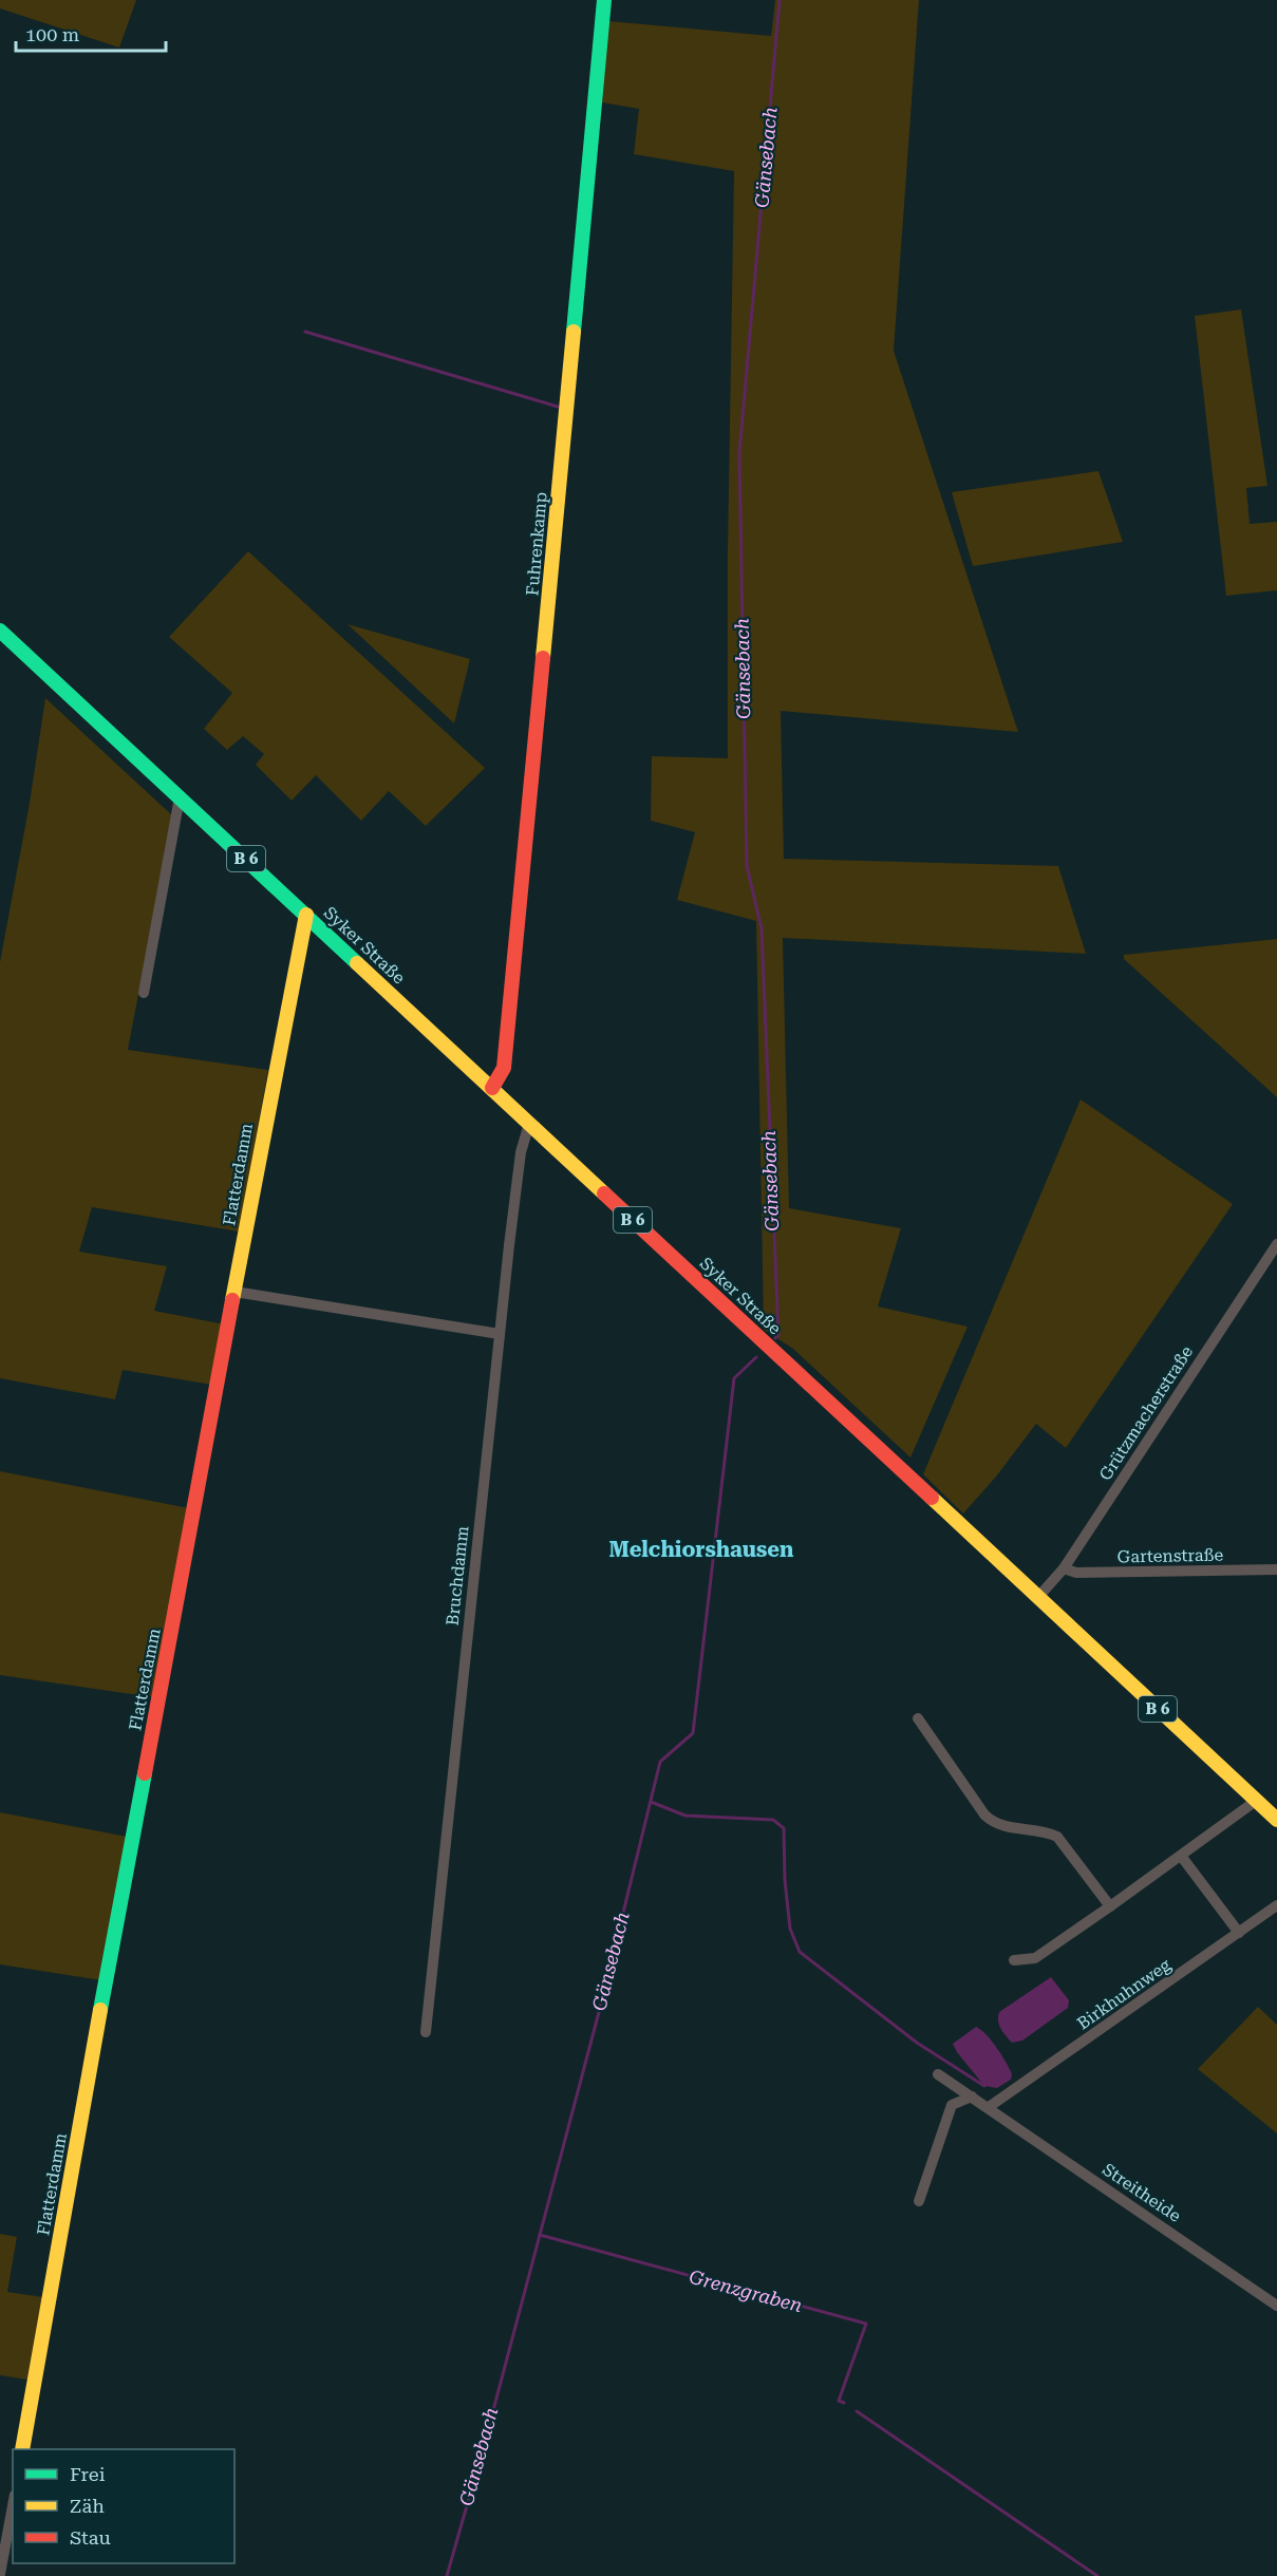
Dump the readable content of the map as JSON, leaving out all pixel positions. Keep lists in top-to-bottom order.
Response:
{
  "streets": {
    "street": [
      "Fuhrenkamp",
      "B 6",
      "Syker Straße",
      "Flatterdamm",
      "Grützmacherstraße",
      "Gartenstraße",
      "Bruchdamm",
      "Birkhuhnweg",
      "Streitheide"
    ]
  },
  "crossings": [
    ["Fuhrenkamp", "Syker Straße"],
    ["Syker Straße", "Flatterdamm"],
    ["Syker Straße", "Grützmacherstraße"],
    ["Syker Straße", "Bruchdamm"],
    ["Grützmacherstraße", "Gartenstraße"],
    ["Birkhuhnweg", "Streitheide"]
  ],
  "districts": ["Melchiorshausen"],
  "water": ["Gänsebach", "Grenzgraben"],
  "legend": ["Frei", "Zäh", "Stau"],
  "scale_bar": "100 m"
}
